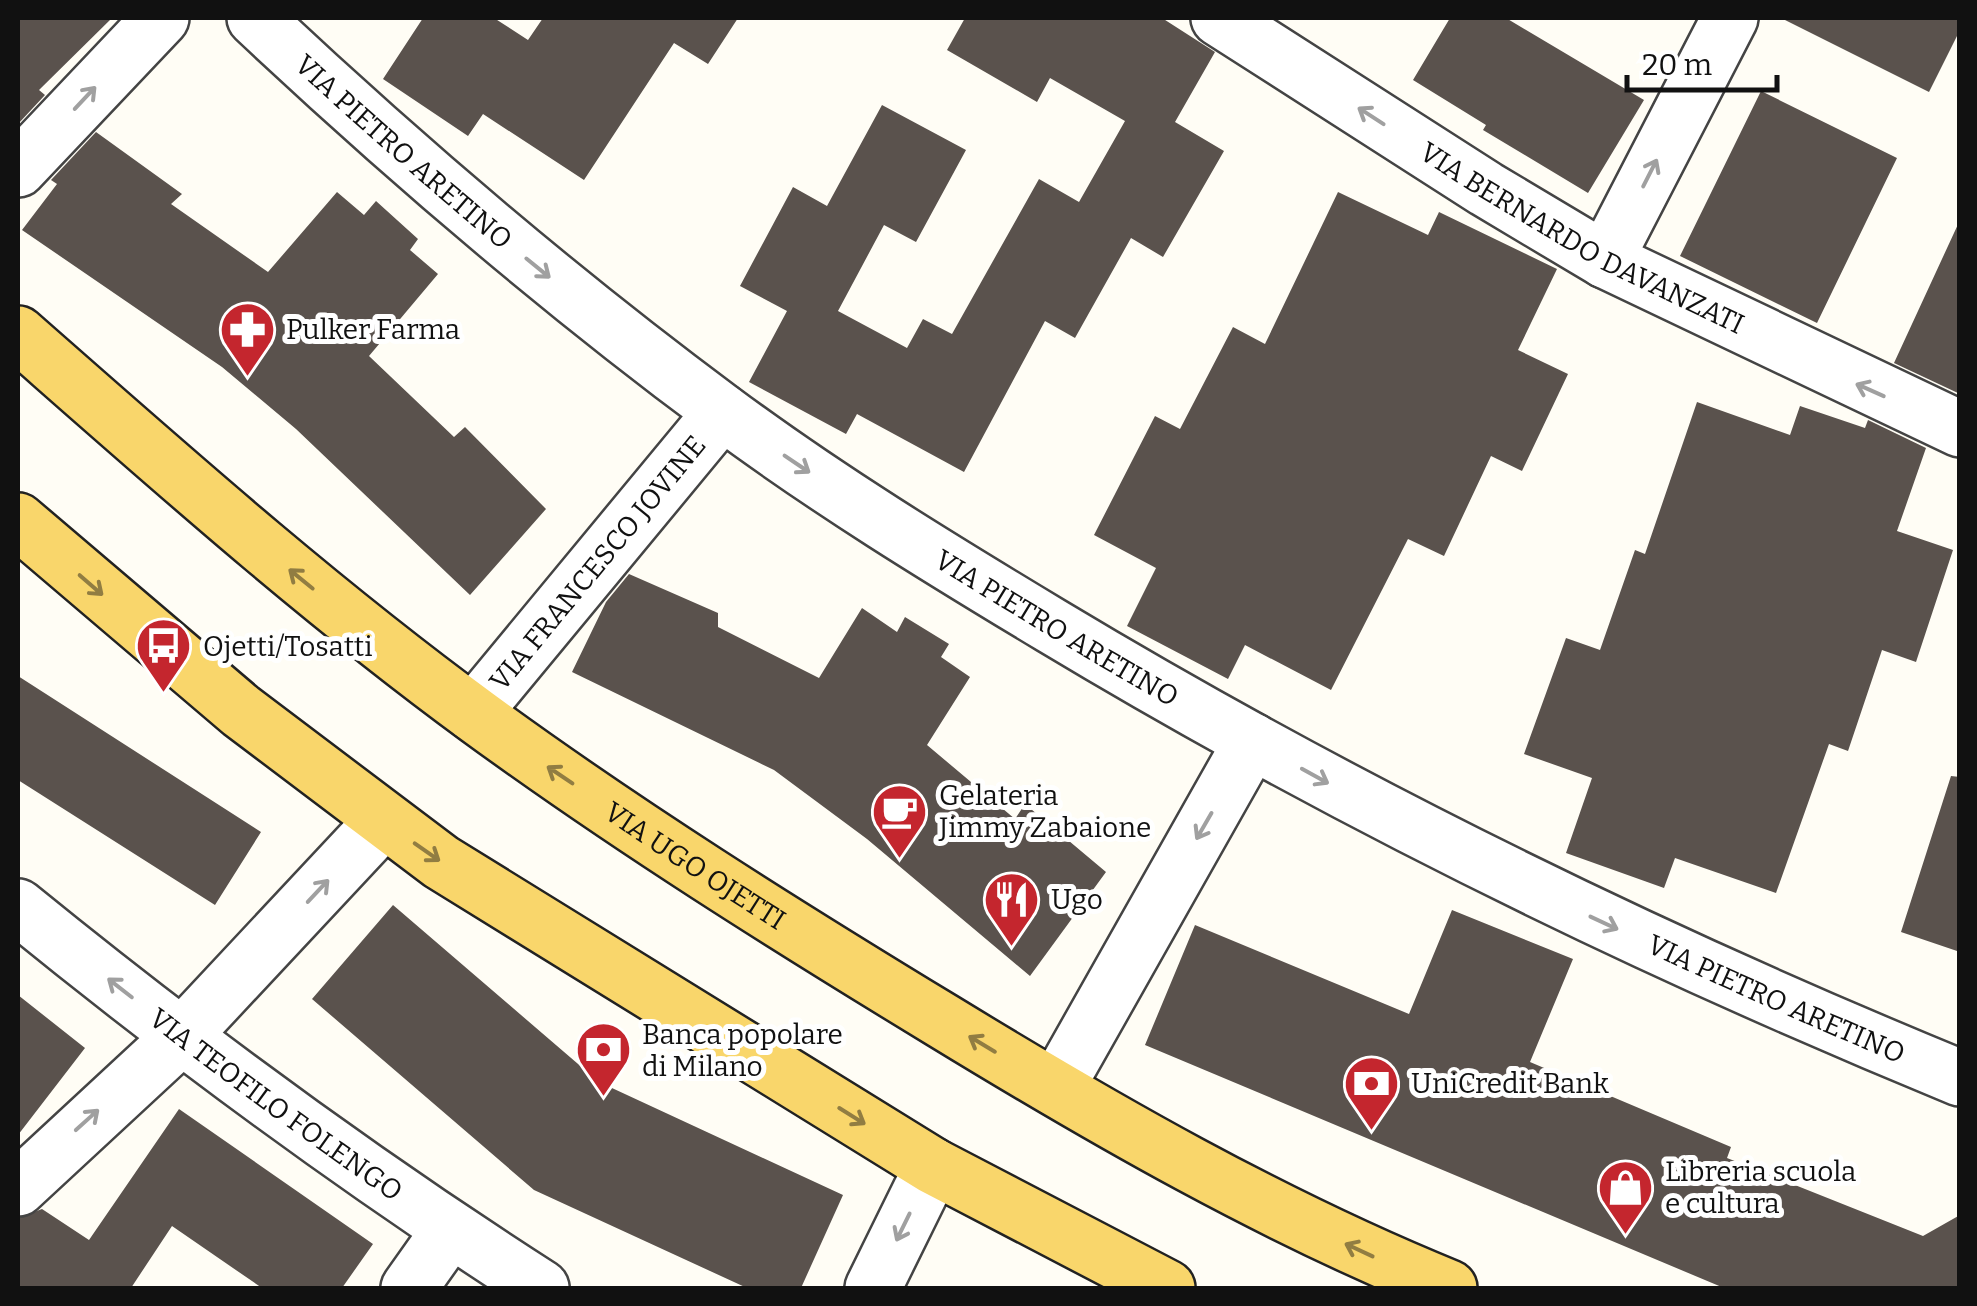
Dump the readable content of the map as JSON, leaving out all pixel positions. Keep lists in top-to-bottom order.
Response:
{
  "streets": {
    "main road": ["VIA UGO OJETTI"],
    "street": [
      "VIA PIETRO ARETINO",
      "VIA BERNARDO DAVANZATI",
      "VIA FRANCESCO JOVINE",
      "VIA TEOFILO FOLENGO"
    ]
  },
  "crossings": [
    ["VIA PIETRO ARETINO", "VIA FRANCESCO JOVINE"],
    ["VIA FRANCESCO JOVINE", "VIA UGO OJETTI"]
  ],
  "one_way": ["VIA PIETRO ARETINO", "VIA BERNARDO DAVANZATI"],
  "places": {
    "pharmacy": ["Pulker Farma"],
    "bus stop": ["Ojetti/Tosatti"],
    "cafe": ["Gelateria Jimmy Zabaione"],
    "restaurant": ["Ugo"],
    "bank": ["Banca popolare di Milano", "UniCredit Bank"],
    "shop": ["Libreria scuola e cultura"]
  },
  "scale_bar": "20 m"
}
